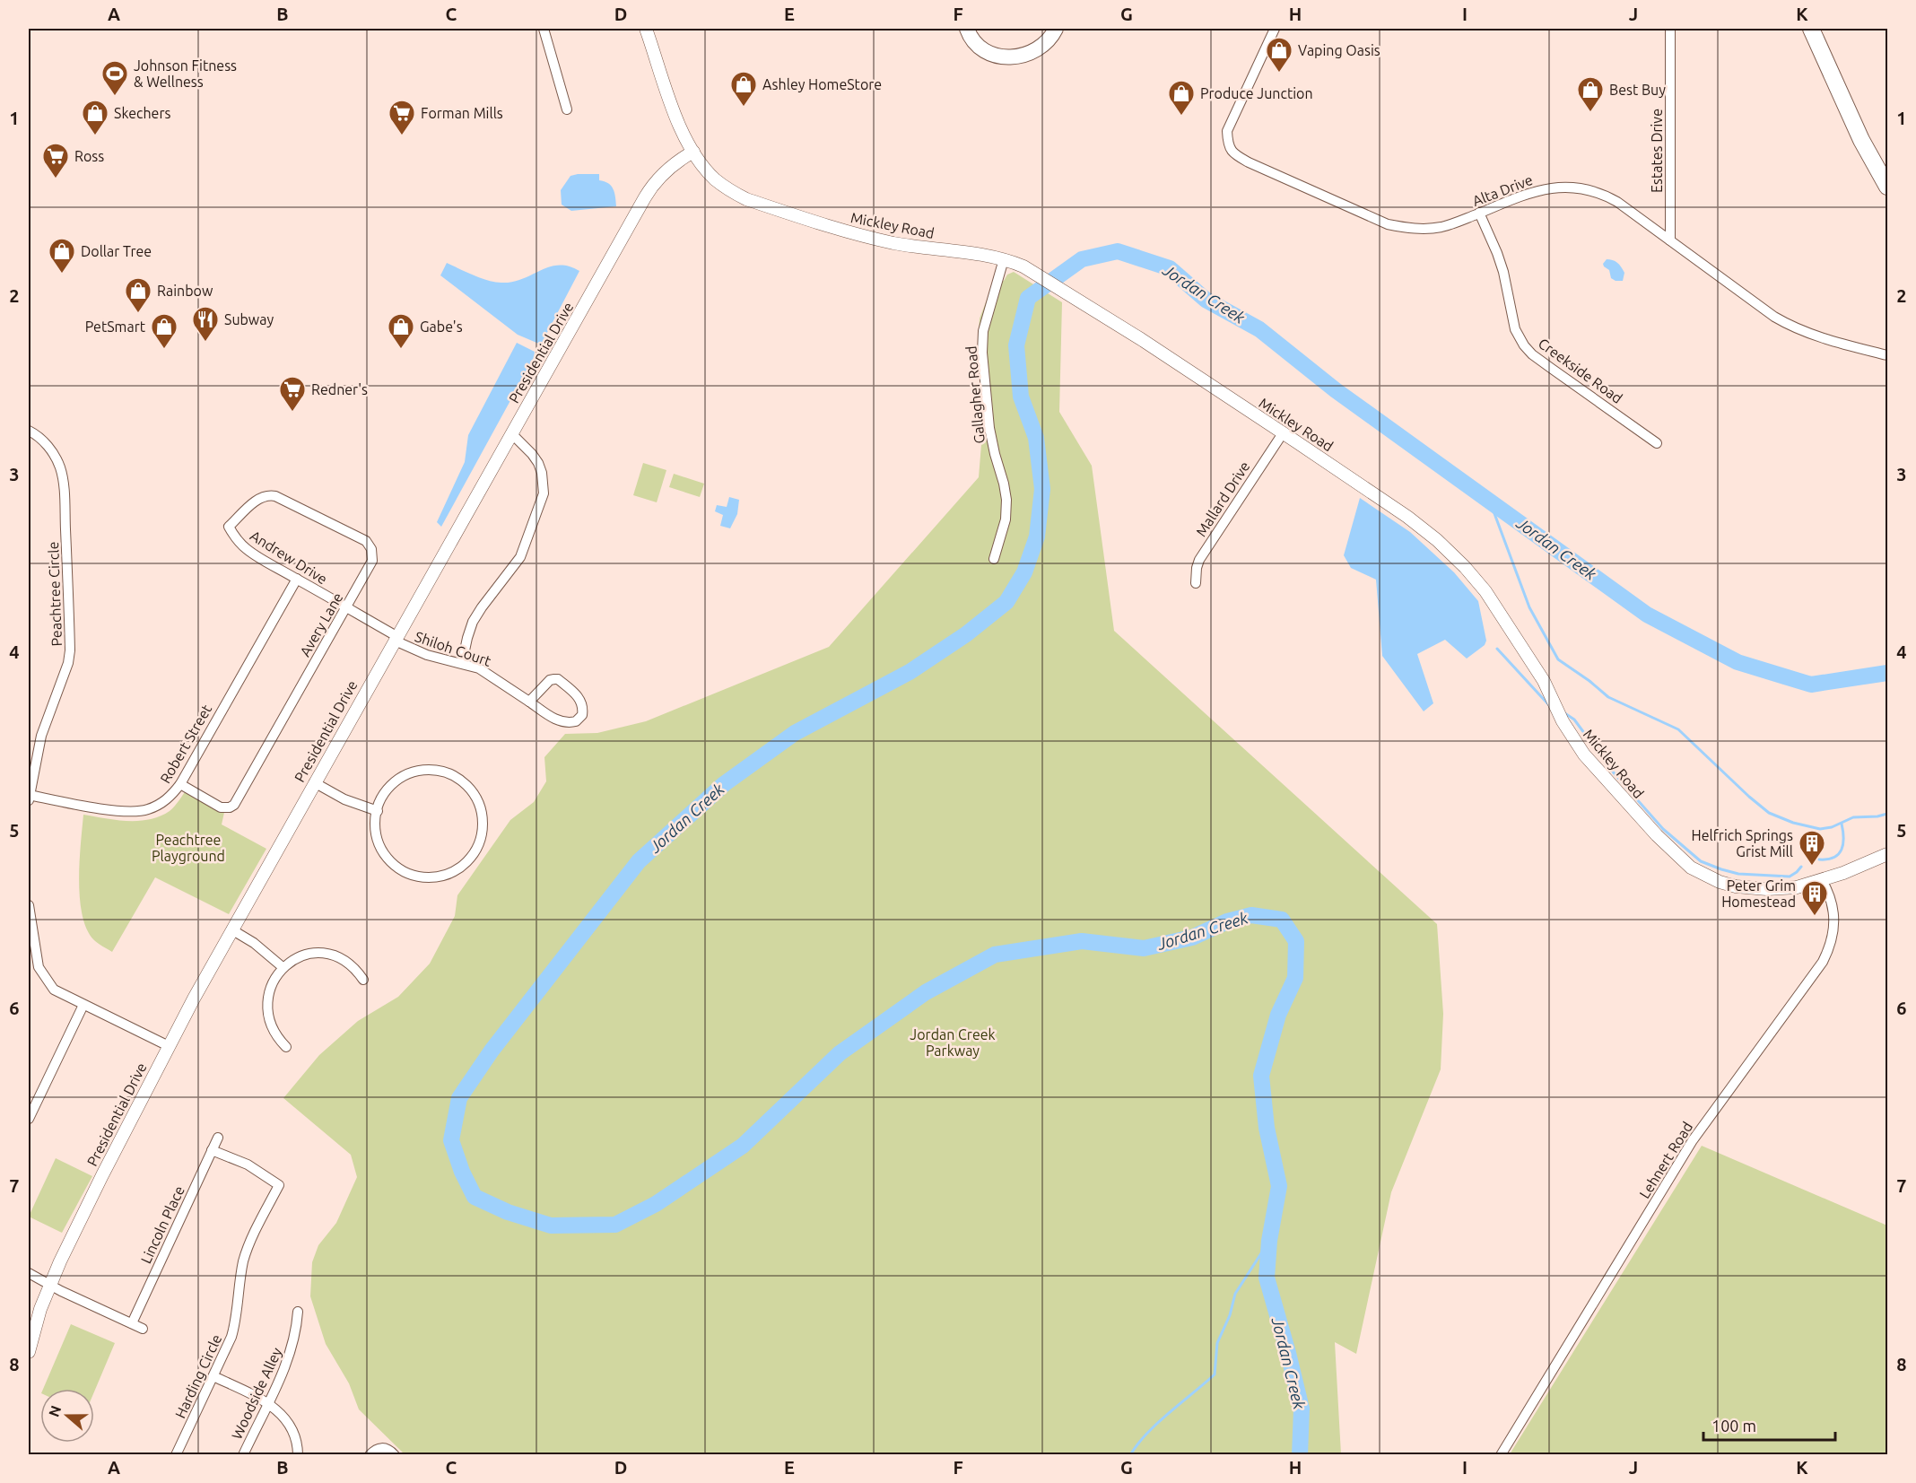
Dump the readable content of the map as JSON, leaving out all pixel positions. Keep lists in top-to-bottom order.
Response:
{
  "streets": {
    "street": [
      "Estates Drive",
      "Alta Drive",
      "Mickley Road",
      "Presidential Drive",
      "Creekside Road",
      "Gallagher Road",
      "Mallard Drive",
      "Andrew Drive",
      "Peachtree Circle",
      "Avery Lane",
      "Shiloh Court",
      "Robert Street",
      "Lehnert Road",
      "Lincoln Place",
      "Harding Circle",
      "Woodside Alley"
    ]
  },
  "crossings": [
    ["Estates Drive", "Alta Drive"],
    ["Alta Drive", "Creekside Road"],
    ["Mickley Road", "Presidential Drive"],
    ["Mickley Road", "Gallagher Road"],
    ["Mickley Road", "Mallard Drive"],
    ["Mickley Road", "Lehnert Road"],
    ["Presidential Drive", "Andrew Drive"],
    ["Presidential Drive", "Shiloh Court"],
    ["Andrew Drive", "Avery Lane"],
    ["Andrew Drive", "Shiloh Court"],
    ["Andrew Drive", "Robert Street"],
    ["Peachtree Circle", "Robert Street"],
    ["Avery Lane", "Robert Street"],
    ["Lincoln Place", "Harding Circle"]
  ],
  "water": ["Jordan Creek"],
  "parks": ["Peachtree Playground", "Jordan Creek Parkway"],
  "places": {
    "shop": [
      "Vaping Oasis",
      "Ashley HomeStore",
      "Best Buy",
      "Produce Junction",
      "Skechers",
      "Dollar Tree",
      "Rainbow",
      "PetSmart",
      "Gabe's"
    ],
    "sports": ["Johnson Fitness & Wellness"],
    "supermarket": ["Forman Mills", "Ross", "Redner's"],
    "restaurant": ["Subway"],
    "building": ["Helfrich Springs Grist Mill", "Peter Grim Homestead"]
  },
  "scale_bar": "100 m",
  "north": "left",
  "grid": {
    "columns": [
      "A",
      "B",
      "C",
      "D",
      "E",
      "F",
      "G",
      "H",
      "I",
      "J",
      "K"
    ],
    "rows": [
      "1",
      "2",
      "3",
      "4",
      "5",
      "6",
      "7",
      "8"
    ]
  }
}
